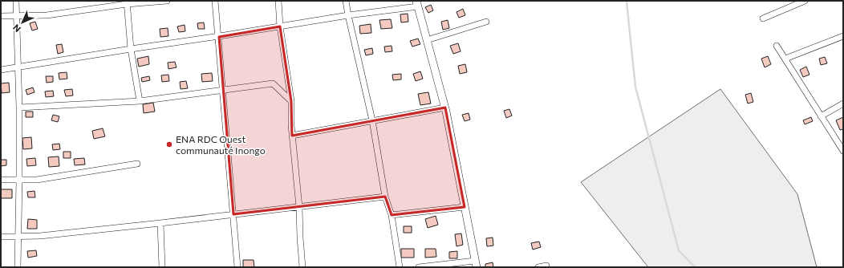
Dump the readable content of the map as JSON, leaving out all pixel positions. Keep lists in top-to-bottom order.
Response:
{
  "places": ["ENA RDC Ouest communauté Inongo"],
  "north": "bottom left"
}
